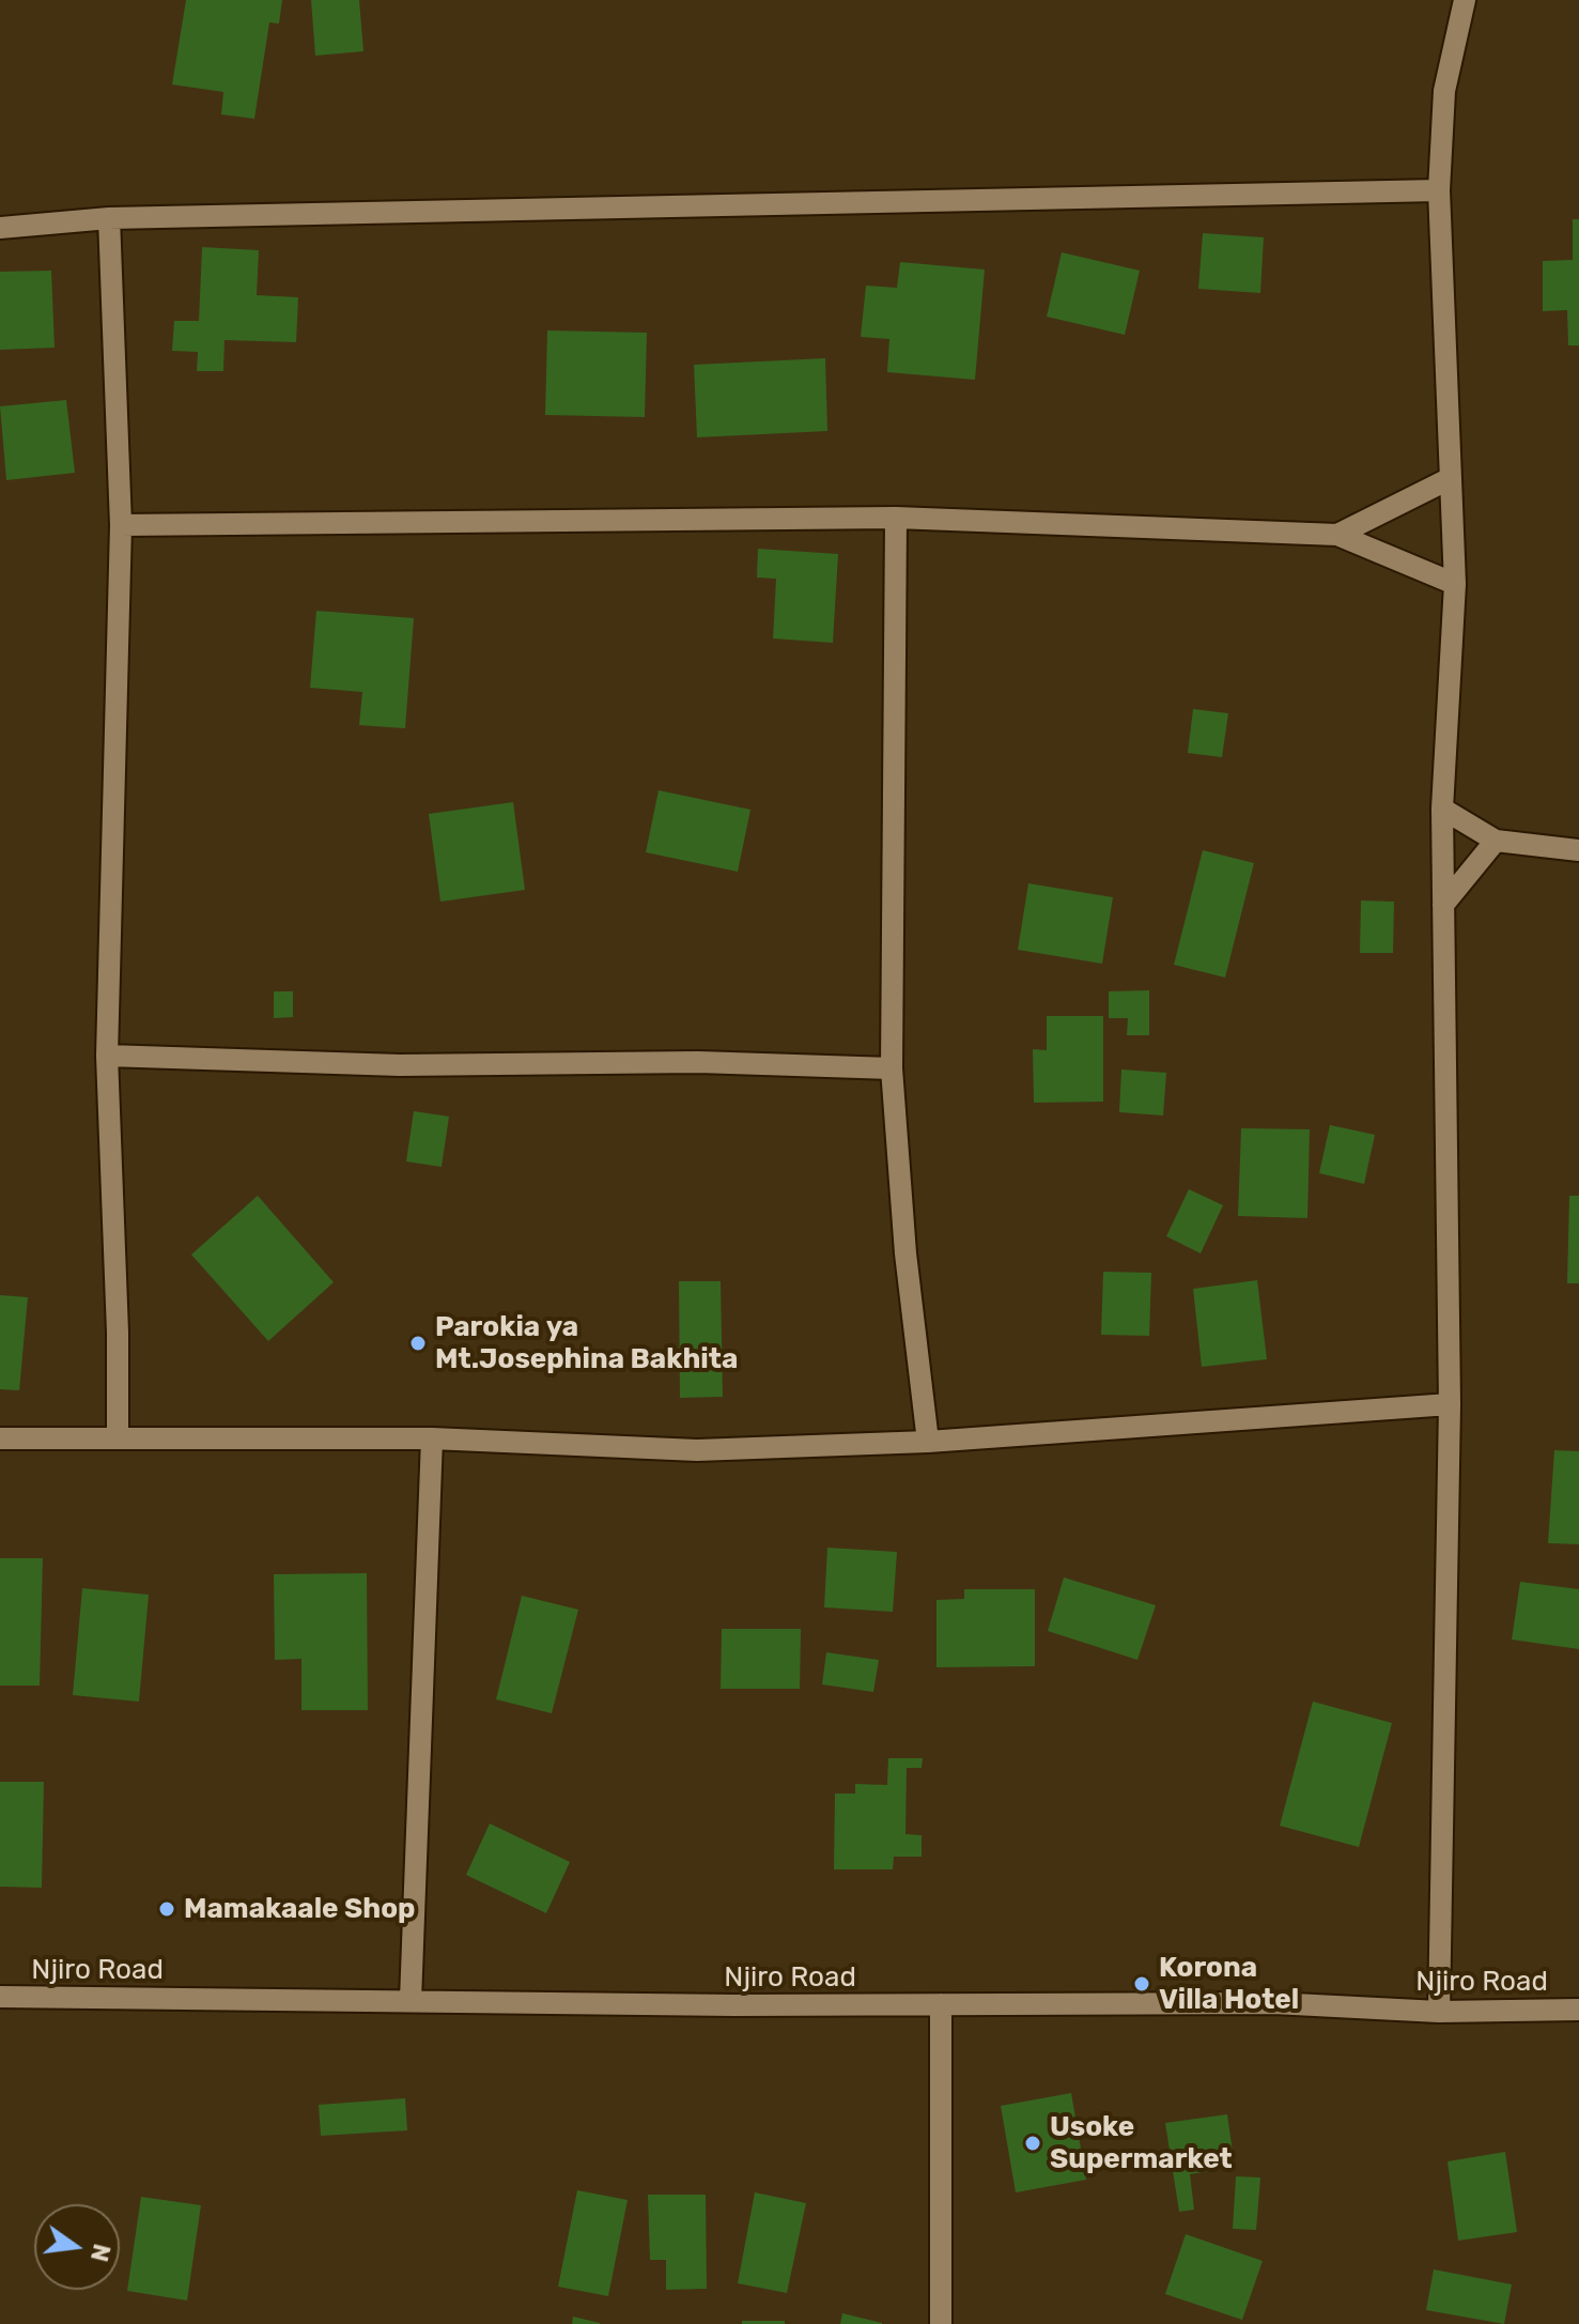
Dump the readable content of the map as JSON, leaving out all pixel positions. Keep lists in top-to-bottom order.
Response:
{
  "streets": {
    "street": ["Njiro Road"]
  },
  "places": [
    "Parokia ya Mt.Josephina Bakhita",
    "Mamakaale Shop",
    "Korona Villa Hotel",
    "Usoke Supermarket"
  ],
  "north": "right"
}
